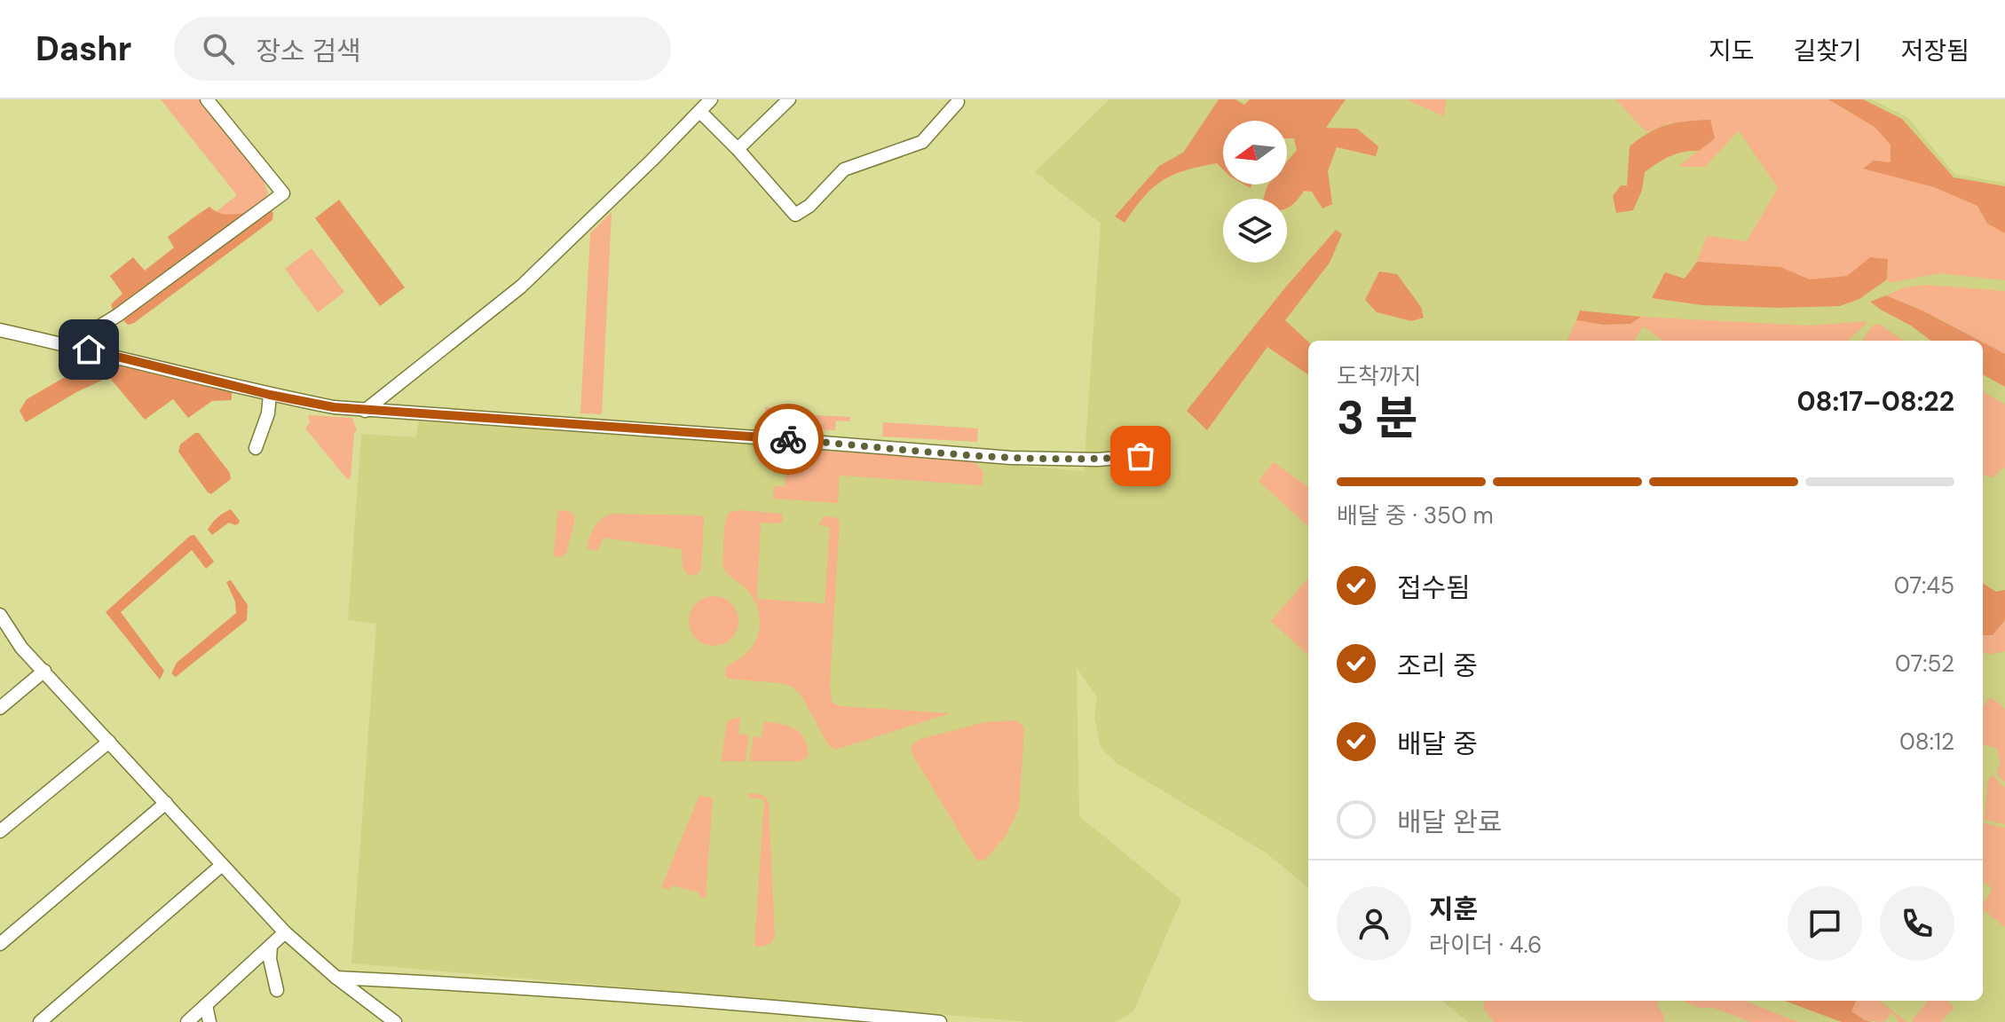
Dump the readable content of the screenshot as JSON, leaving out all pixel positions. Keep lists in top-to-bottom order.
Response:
{
  "north": "left",
  "page": {
    "header": "Dashr",
    "search": "장소 검색",
    "nav": ["지도", "길찾기", "저장됨"],
    "heading": ["3 분", "도착까지", "08:17–08:22"],
    "panel": ["지훈", "라이더 · 4.6"],
    "bar": "배달 중 · 350 m",
    "list": [
      ["접수됨", "07:45"],
      ["조리 중", "07:52"],
      ["배달 중", "08:12"],
      "배달 완료"
    ]
  }
}
